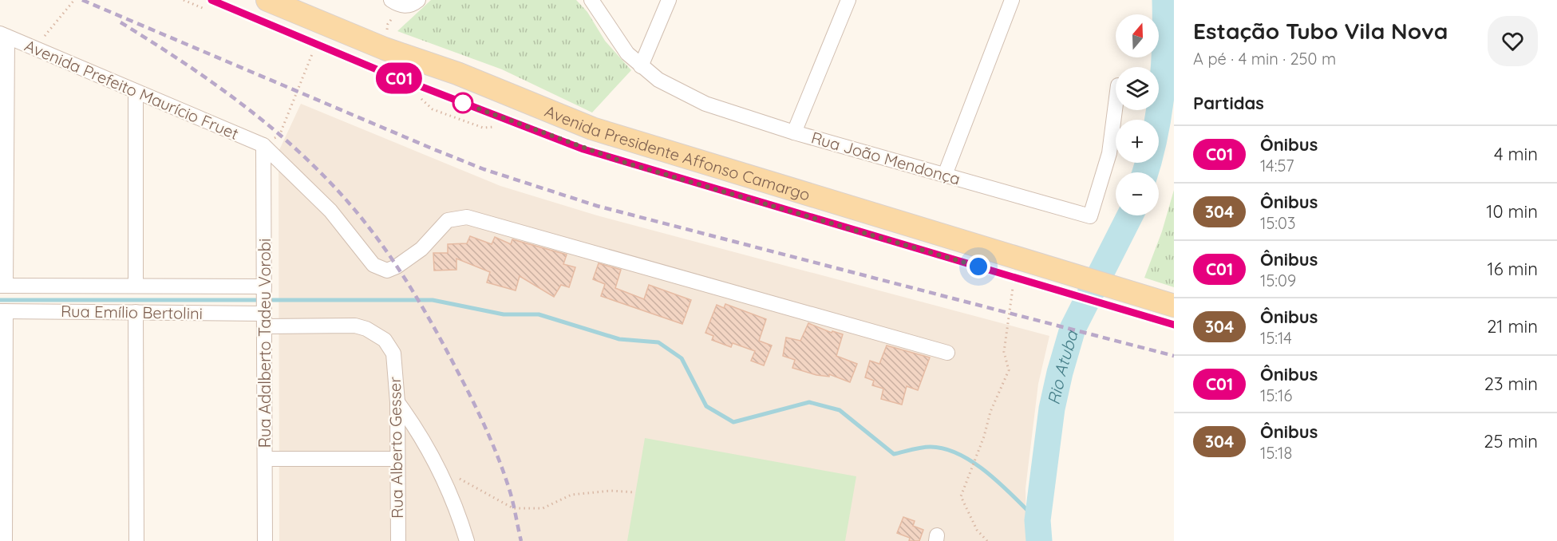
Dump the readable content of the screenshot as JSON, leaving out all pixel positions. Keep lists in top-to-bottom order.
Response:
{
  "streets": {
    "main road": ["Avenida Presidente Affonso Camargo"],
    "street": [
      "Avenida Prefeito Maurício Fruet",
      "Rua João Mendonça",
      "Rua Emílio Bertolini",
      "Rua Adalberto Tadeu Vorobi",
      "Rua Alberto Gesser"
    ]
  },
  "crossings": [
    ["Avenida Prefeito Maurício Fruet", "Rua Adalberto Tadeu Vorobi"],
    ["Rua Emílio Bertolini", "Rua Adalberto Tadeu Vorobi"],
    ["Rua Emílio Bertolini", "Rua Alberto Gesser"]
  ],
  "water": ["Rio Atuba"],
  "lines": ["bus line C01"],
  "north": "top",
  "page": {
    "on_map": "C01",
    "heading": [
      ["Estação Tubo Vila Nova", "A pé · 4 min · 250 m"],
      "Partidas"
    ],
    "map_buttons": ["+", "−"],
    "list": [
      {
        "mark": "C01",
        "name": "Ônibus",
        "note": "14:57",
        "value": "4 min"
      },
      {
        "mark": "304",
        "name": "Ônibus",
        "note": "15:03",
        "value": "10 min"
      },
      {
        "mark": "C01",
        "name": "Ônibus",
        "note": "15:09",
        "value": "16 min"
      },
      {
        "mark": "304",
        "name": "Ônibus",
        "note": "15:14",
        "value": "21 min"
      },
      {
        "mark": "C01",
        "name": "Ônibus",
        "note": "15:16",
        "value": "23 min"
      },
      {
        "mark": "304",
        "name": "Ônibus",
        "note": "15:18",
        "value": "25 min"
      }
    ]
  }
}
